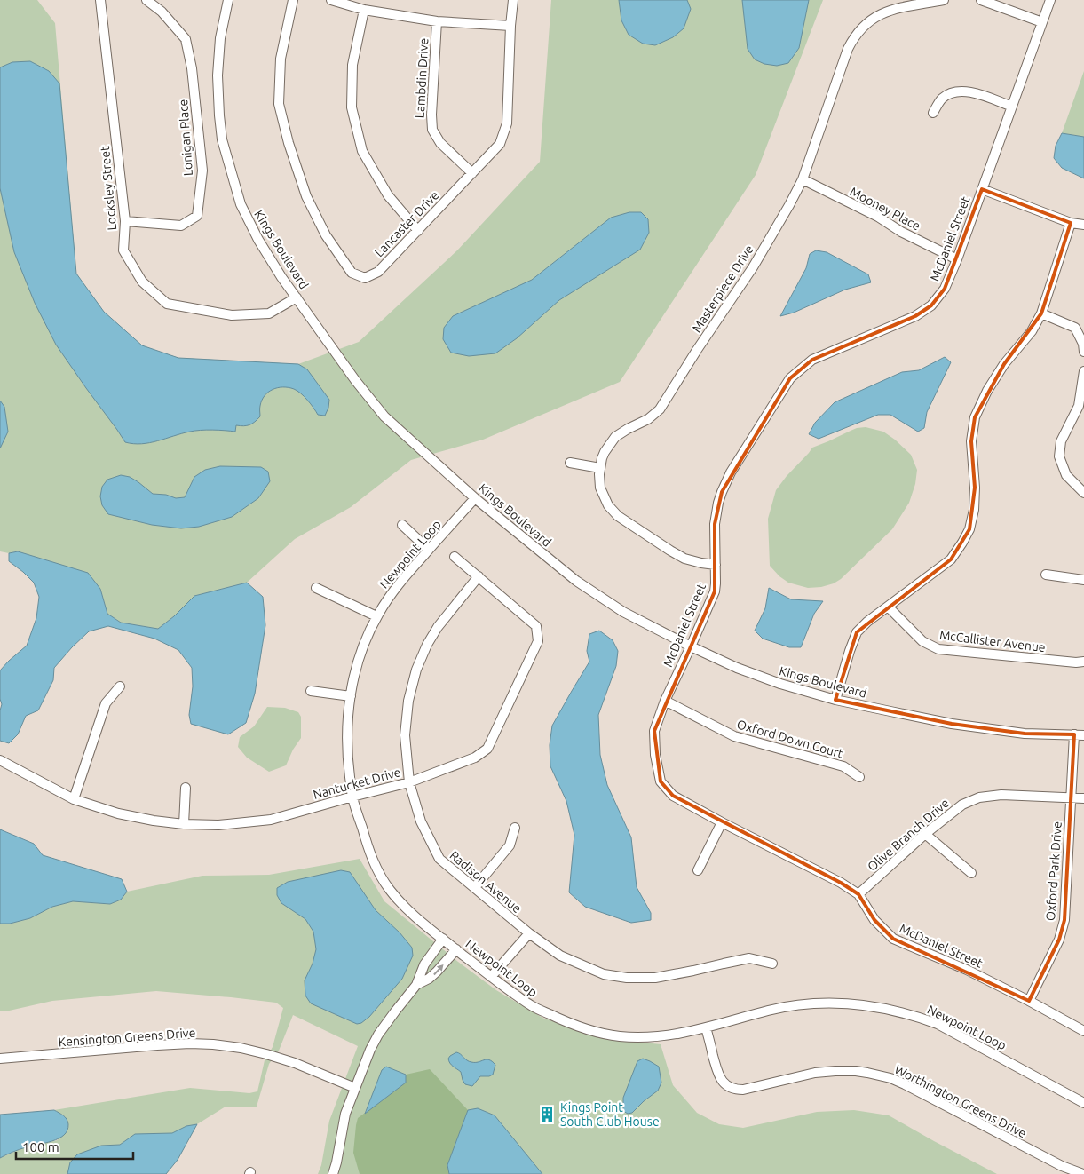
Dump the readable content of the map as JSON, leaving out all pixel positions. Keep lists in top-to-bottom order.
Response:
{
  "streets": {
    "street": [
      "Lambdin Drive",
      "Lonigan Place",
      "Locksley Street",
      "Mooney Place",
      "Lancaster Drive",
      "McDaniel Street",
      "Kings Boulevard",
      "Masterpiece Drive",
      "Newpoint Loop",
      "McCallister Avenue",
      "Oxford Down Court",
      "Nantucket Drive",
      "Olive Branch Drive",
      "Oxford Park Drive",
      "Radison Avenue",
      "Kensington Greens Drive",
      "Worthington Greens Drive"
    ]
  },
  "crossings": [
    ["Lambdin Drive", "Lancaster Drive"],
    ["Lonigan Place", "Locksley Street"],
    ["Locksley Street", "Kings Boulevard"],
    ["Mooney Place", "McDaniel Street"],
    ["Mooney Place", "Masterpiece Drive"],
    ["McDaniel Street", "Kings Boulevard"],
    ["McDaniel Street", "Masterpiece Drive"],
    ["McDaniel Street", "Oxford Down Court"],
    ["McDaniel Street", "Olive Branch Drive"],
    ["McDaniel Street", "Oxford Park Drive"],
    ["Kings Boulevard", "Newpoint Loop"],
    ["Kings Boulevard", "Oxford Park Drive"],
    ["Newpoint Loop", "Nantucket Drive"],
    ["Newpoint Loop", "Worthington Greens Drive"],
    ["Nantucket Drive", "Radison Avenue"],
    ["Olive Branch Drive", "Oxford Park Drive"]
  ],
  "places": {
    "building": ["Kings Point South Club House"]
  },
  "scale_bar": "100 m"
}
